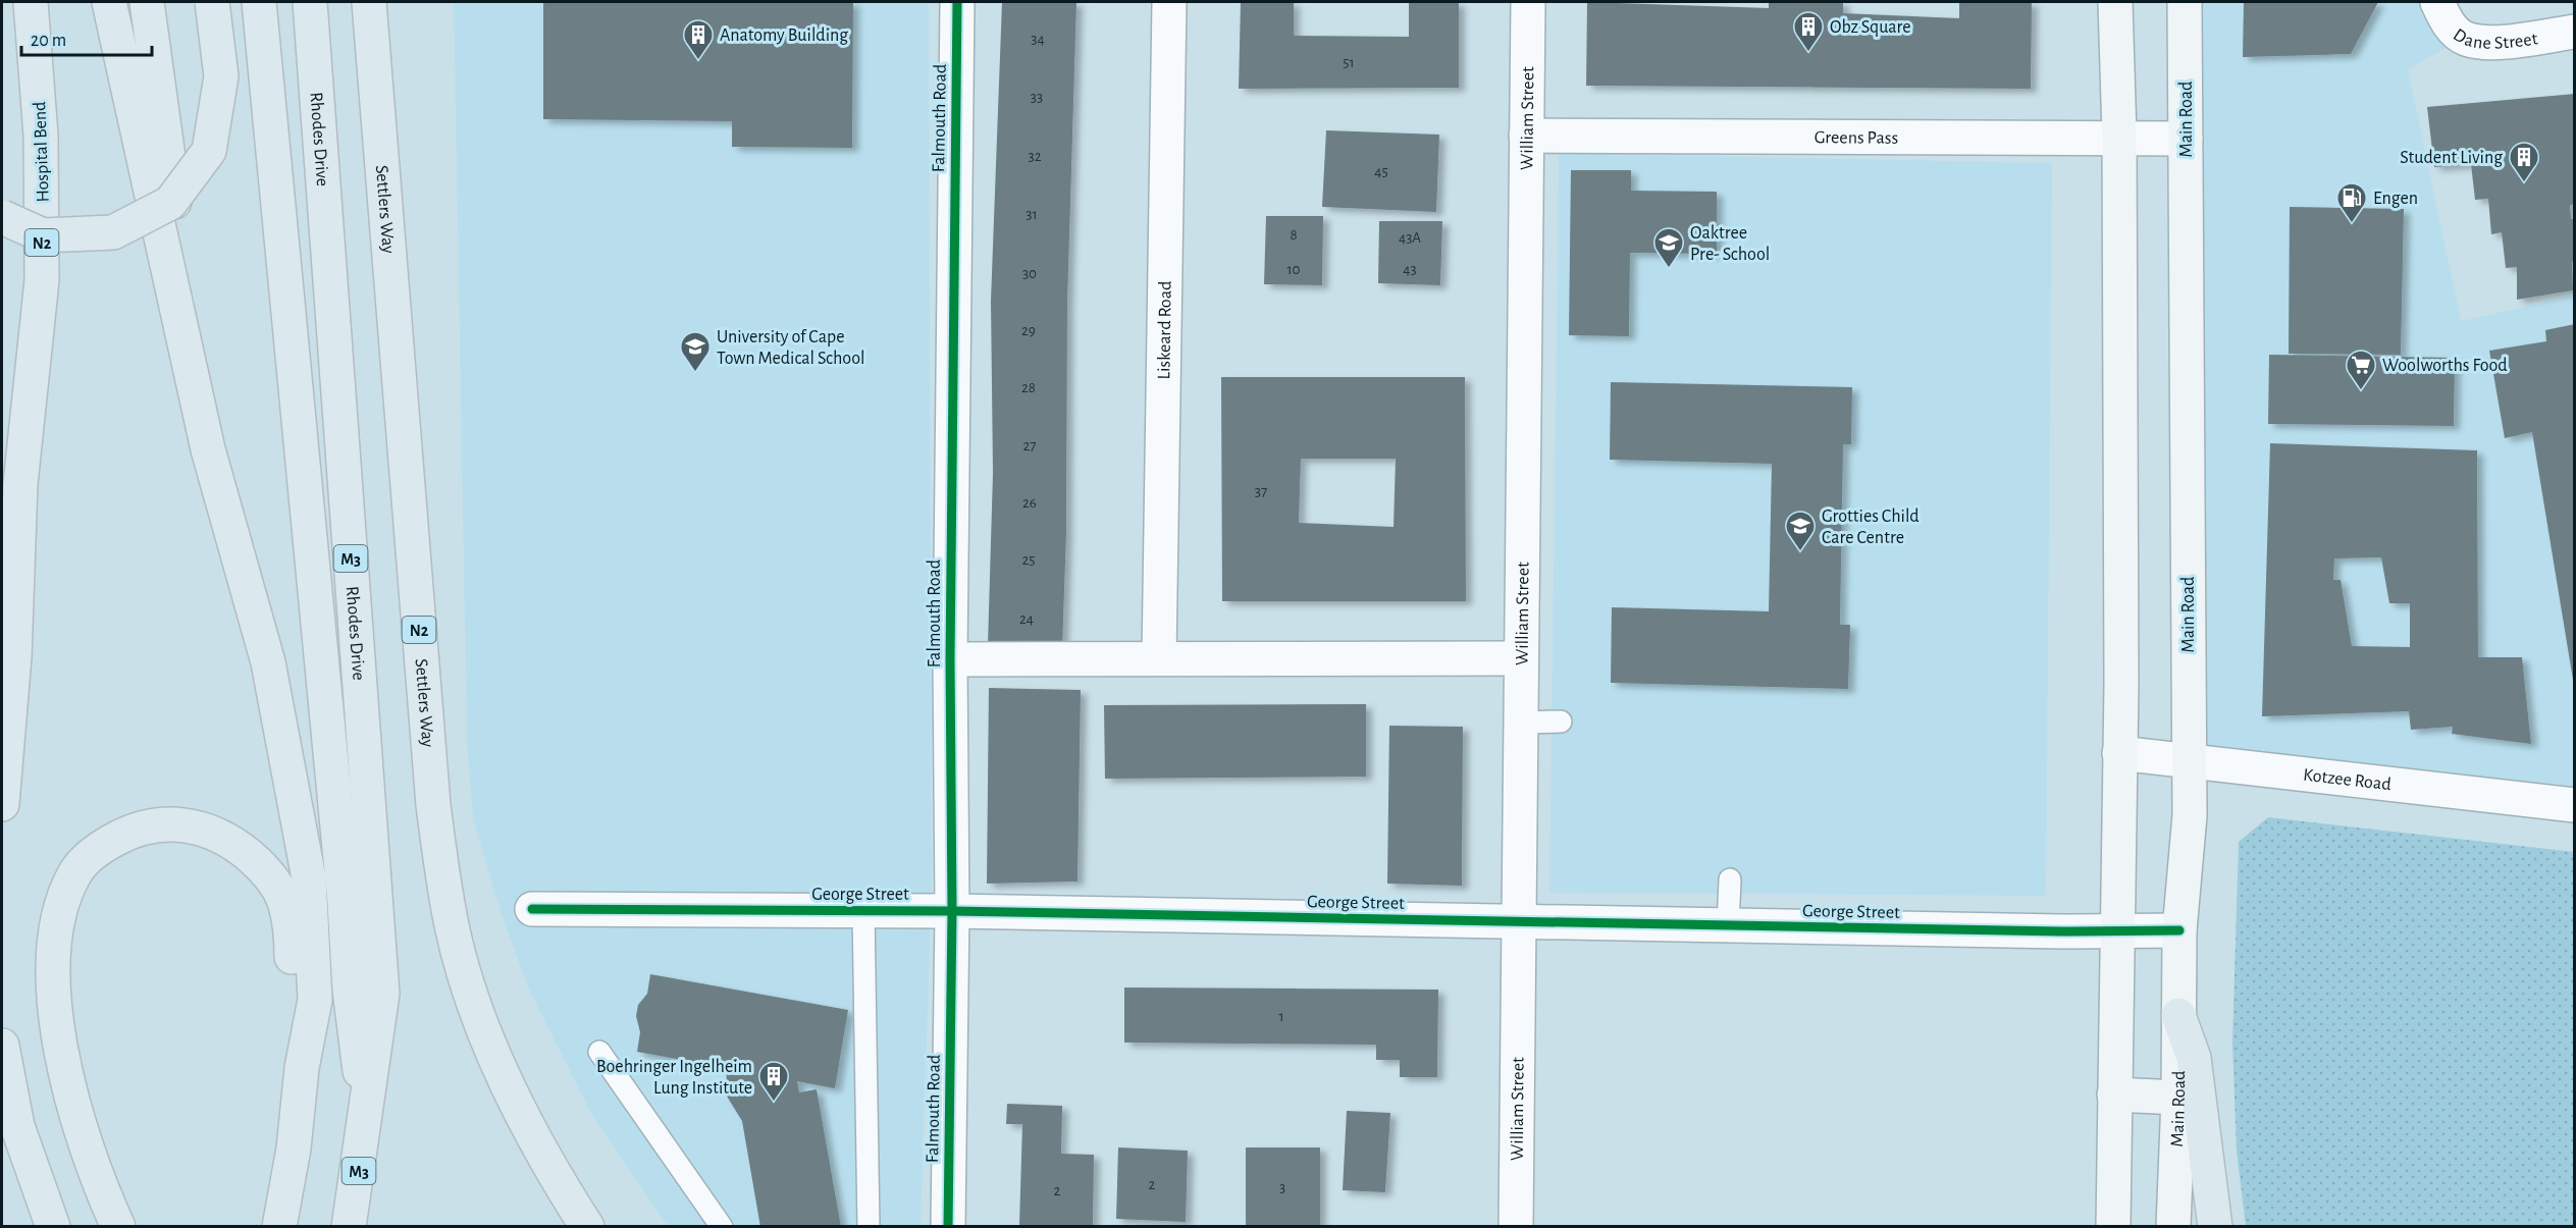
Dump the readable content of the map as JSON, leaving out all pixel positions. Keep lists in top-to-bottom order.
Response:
{
  "streets": {
    "highway": [
      "Rhodes Drive",
      "Hospital Bend",
      "Settlers Way",
      "N2",
      "M3"
    ],
    "main road": ["Main Road"],
    "street": [
      "Dane Street",
      "Falmouth Road",
      "William Street",
      "Greens Pass",
      "Liskeard Road",
      "Kotzee Road",
      "George Street"
    ]
  },
  "crossings": [
    ["Falmouth Road", "George Street"],
    ["William Street", "Greens Pass"],
    ["William Street", "George Street"],
    ["Main Road", "Greens Pass"],
    ["Main Road", "Kotzee Road"],
    ["Main Road", "George Street"],
    ["Hospital Bend", "N2"]
  ],
  "places": {
    "building": [
      "Obz Square",
      "Anatomy Building",
      "Student Living",
      "Boehringer Ingelheim Lung Institute"
    ],
    "fuel station": ["Engen"],
    "school or university": ["Oaktree Pre- School", "University of Cape Town Medical School", "Grotties Child Care Centre"],
    "supermarket": ["Woolworths Food"]
  },
  "house_numbers": [
    "34",
    "51",
    "33",
    "32",
    "45",
    "31",
    "8",
    "43A",
    "10",
    "43",
    "30",
    "29",
    "28",
    "27",
    "37",
    "26",
    "25",
    "24",
    "1",
    "2",
    "3",
    "2"
  ],
  "scale_bar": "20 m"
}
